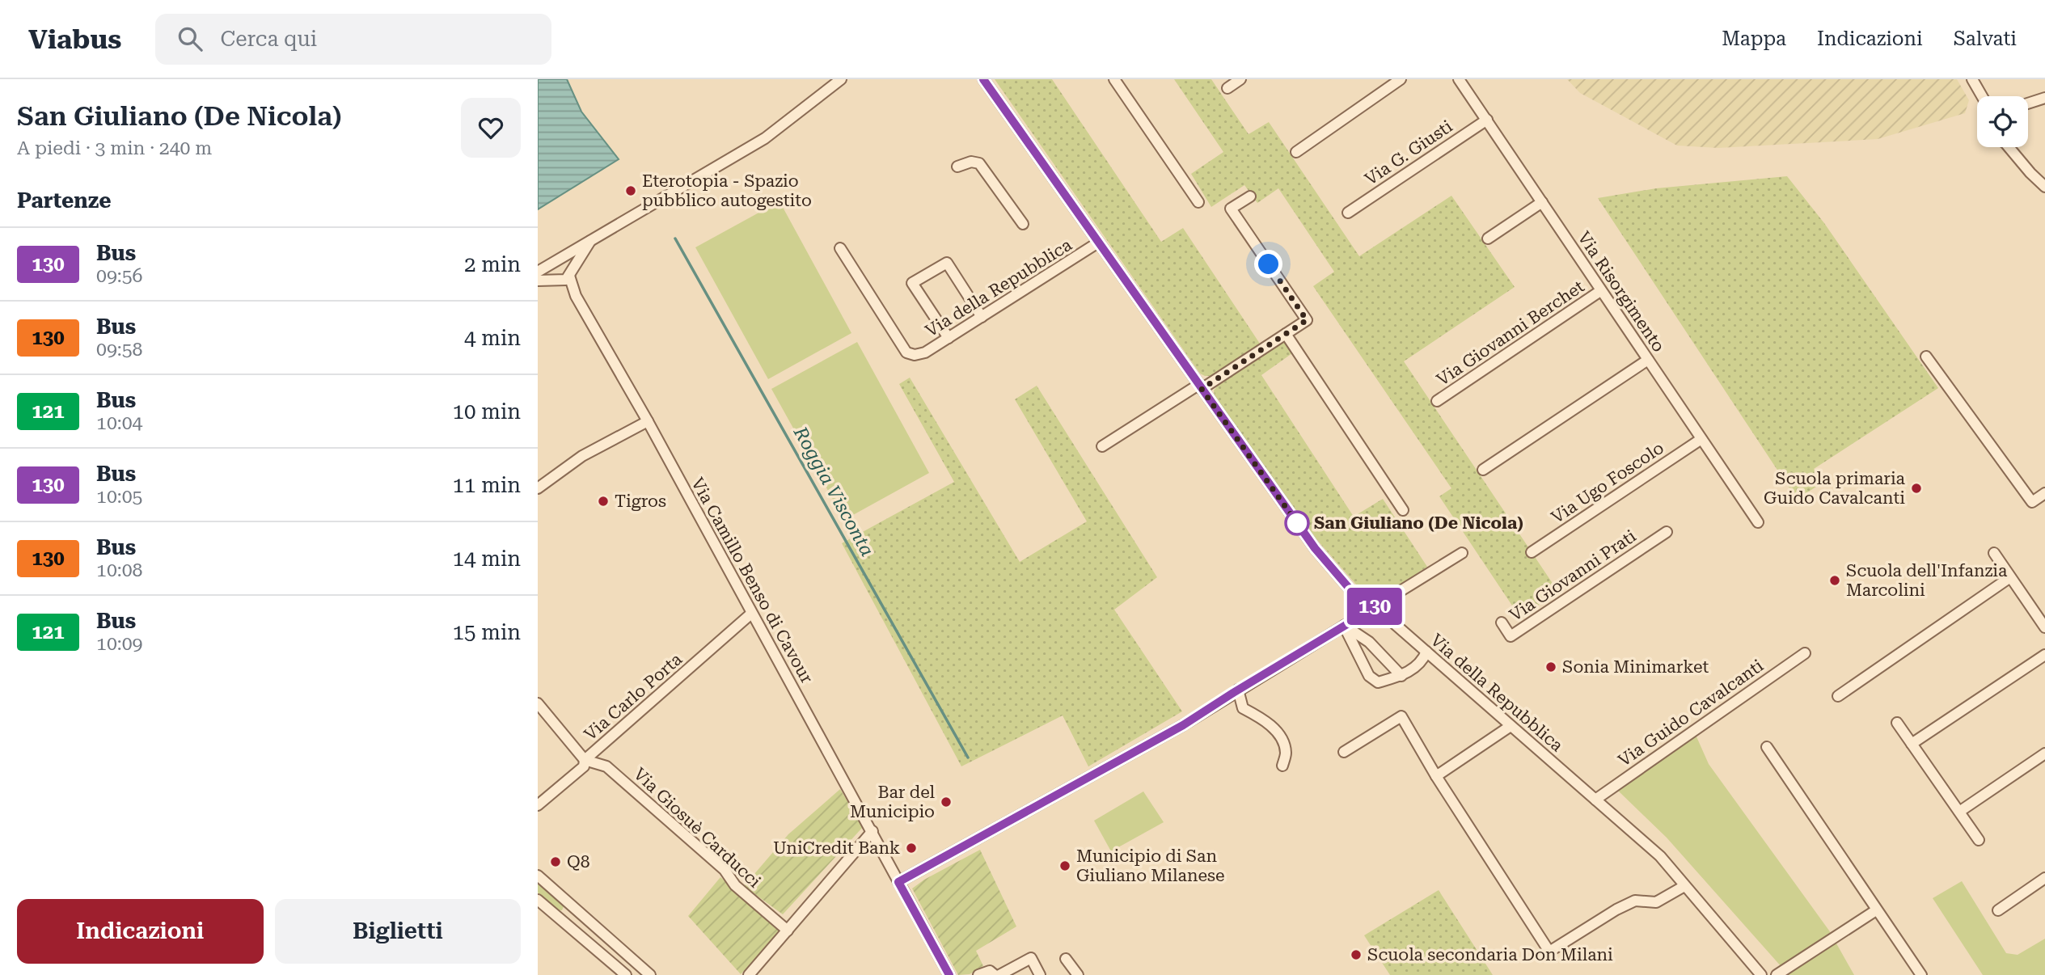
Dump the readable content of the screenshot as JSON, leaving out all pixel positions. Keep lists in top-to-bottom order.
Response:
{
  "streets": {
    "street": [
      "Via G. Giusti",
      "Via della Repubblica",
      "Via Risorgimento",
      "Via Giovanni Berchet",
      "Via Ugo Foscolo",
      "Via Giovanni Prati",
      "Via Camillo Benso di Cavour",
      "Via Carlo Porta",
      "Via Guido Cavalcanti",
      "Via Giosuè Carducci"
    ]
  },
  "crossings": [
    ["Via G. Giusti", "Via Risorgimento"],
    ["Via della Repubblica", "Via Guido Cavalcanti"],
    ["Via Risorgimento", "Via Giovanni Berchet"],
    ["Via Risorgimento", "Via Ugo Foscolo"],
    ["Via Camillo Benso di Cavour", "Via Carlo Porta"],
    ["Via Carlo Porta", "Via Giosuè Carducci"]
  ],
  "water": ["Roggia Visconta"],
  "places": [
    "Eterotopia - Spazio pubblico autogestito",
    "Scuola primaria Guido Cavalcanti",
    "Tigros",
    "San Giuliano (De Nicola)",
    "Scuola dell'Infanzia Marcolini",
    "Sonia Minimarket",
    "Bar del Municipio",
    "UniCredit Bank",
    "Q8",
    "Municipio di San Giuliano Milanese",
    "Scuola secondaria Don Milani"
  ],
  "lines": ["bus line 130"],
  "page": {
    "header": "Viabus",
    "search": "Cerca qui",
    "nav": ["Mappa", "Indicazioni", "Salvati"],
    "heading": [
      ["San Giuliano (De Nicola)", "A piedi · 3 min · 240 m"],
      "Partenze"
    ],
    "on_map": "130",
    "list": [
      {
        "mark": "130",
        "name": "Bus",
        "note": "09:56",
        "value": "2 min"
      },
      {
        "mark": "130",
        "name": "Bus",
        "note": "09:58",
        "value": "4 min"
      },
      {
        "mark": "121",
        "name": "Bus",
        "note": "10:04",
        "value": "10 min"
      },
      {
        "mark": "130",
        "name": "Bus",
        "note": "10:05",
        "value": "11 min"
      },
      {
        "mark": "130",
        "name": "Bus",
        "note": "10:08",
        "value": "14 min"
      },
      {
        "mark": "121",
        "name": "Bus",
        "note": "10:09",
        "value": "15 min"
      }
    ],
    "buttons": ["Indicazioni", "Biglietti"]
  }
}
